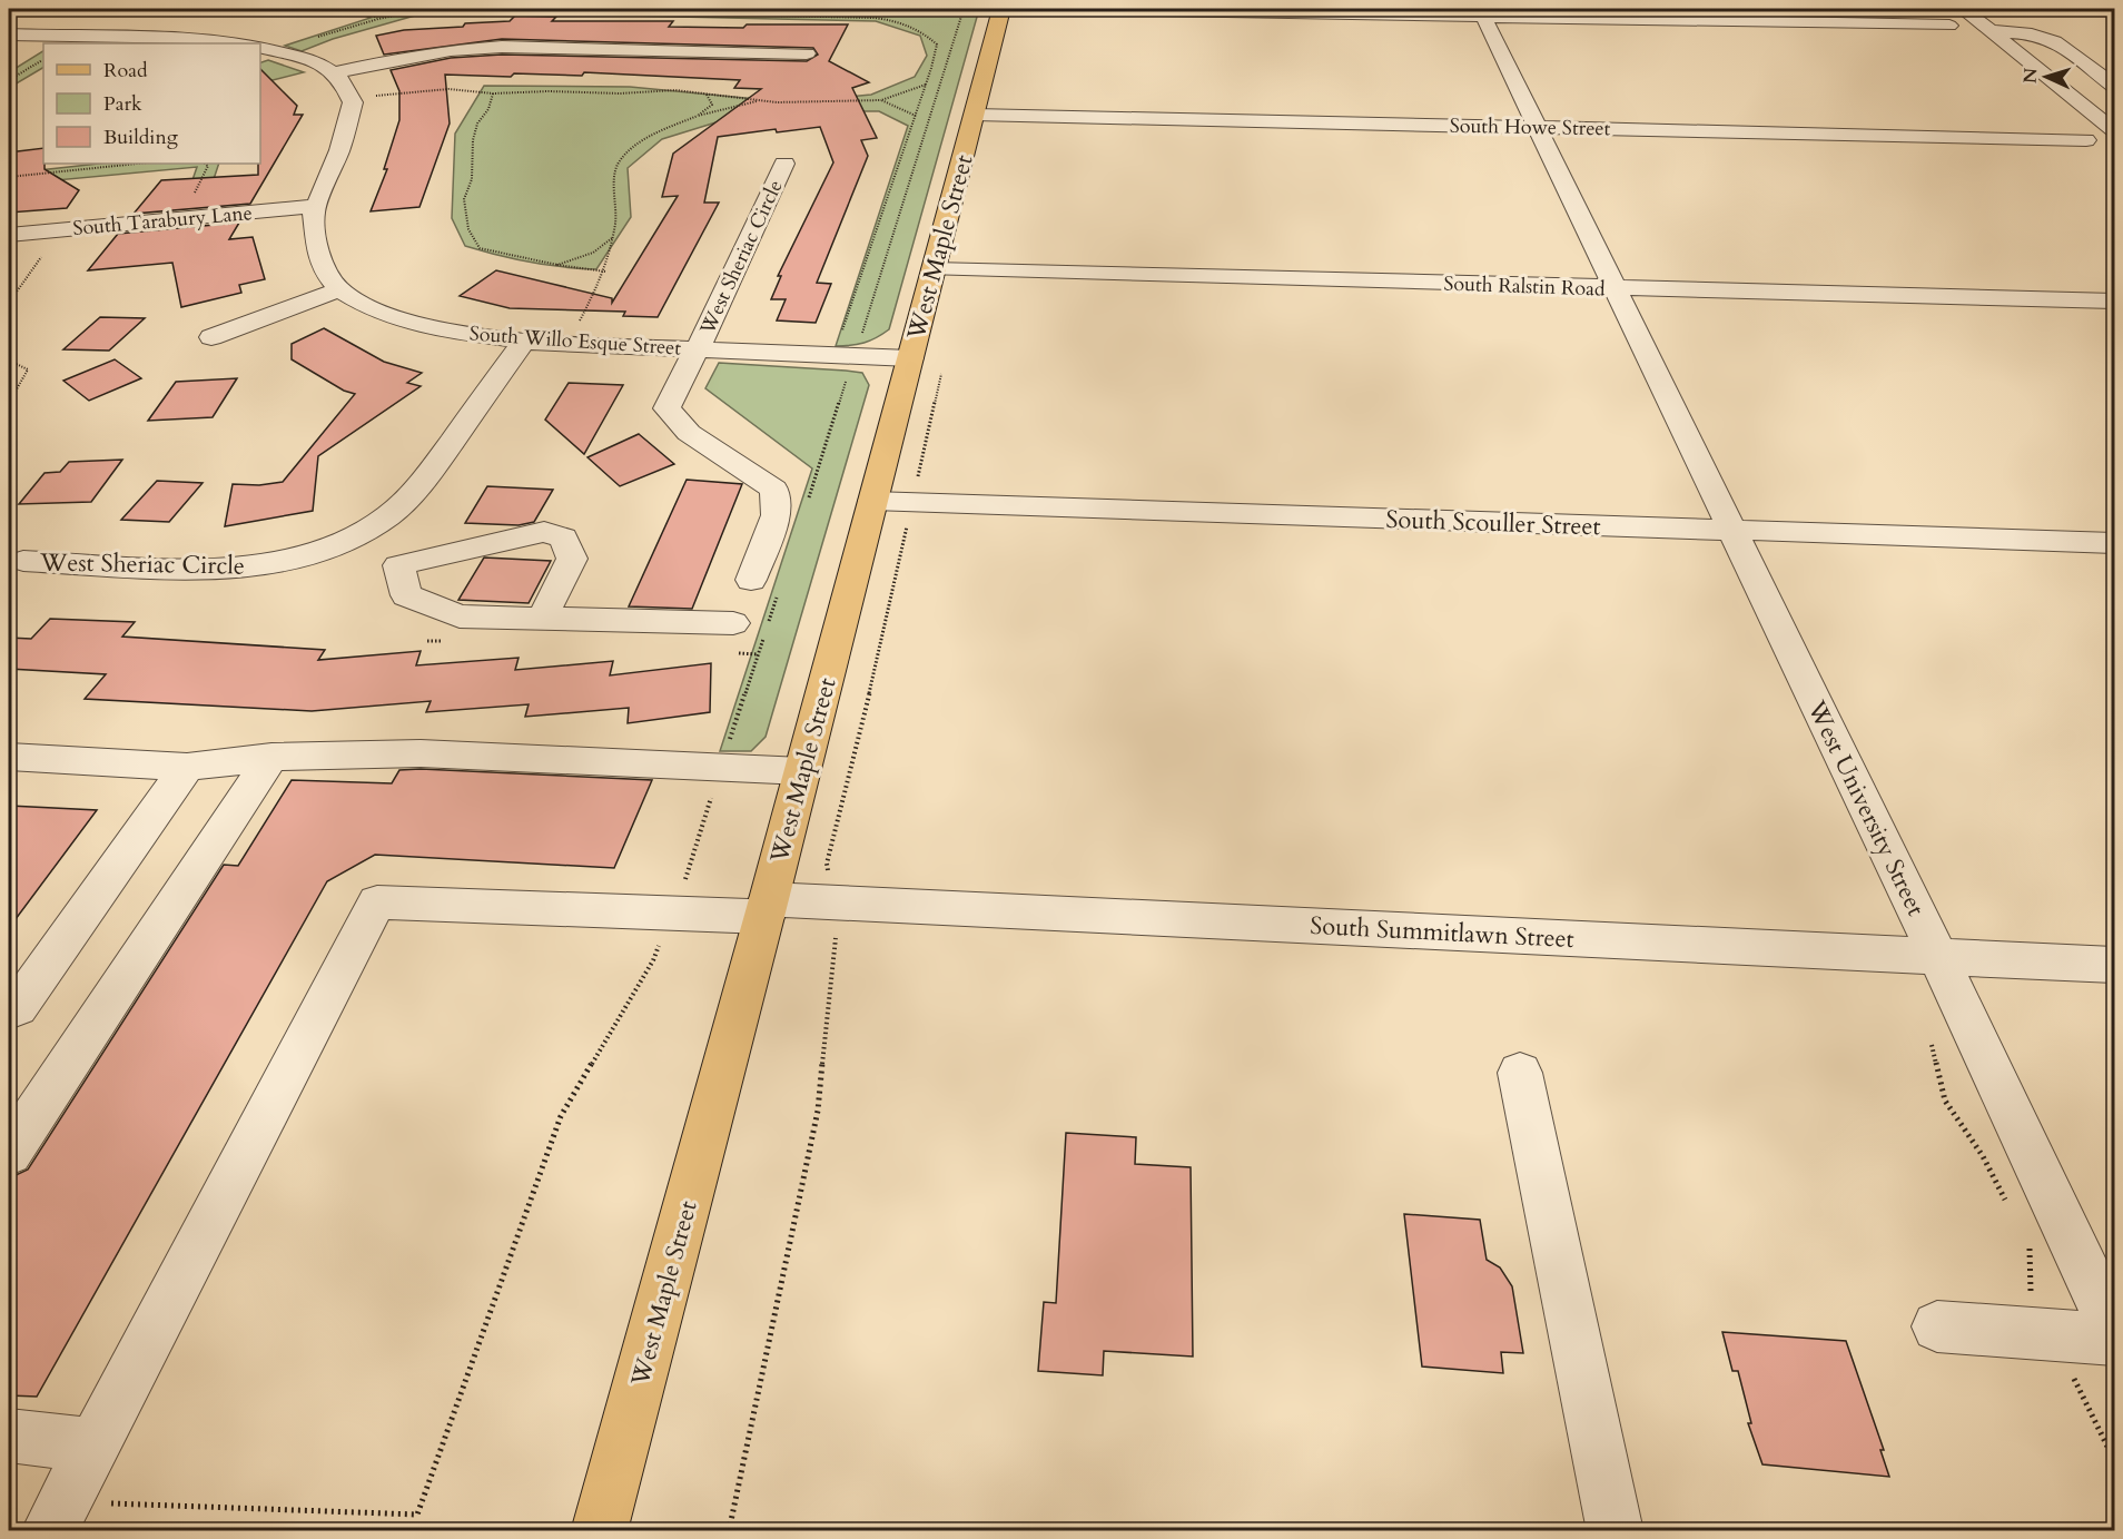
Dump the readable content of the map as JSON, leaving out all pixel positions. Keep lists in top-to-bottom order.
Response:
{
  "streets": {
    "main road": ["West Maple Street"],
    "street": [
      "South Howe Street",
      "South Tarabury Lane",
      "West Sheriac Circle",
      "South Ralstin Road",
      "South Willo Esque Street",
      "South Scouller Street",
      "West University Street",
      "South Summitlawn Street"
    ]
  },
  "crossings": [
    ["South Howe Street", "West Maple Street"],
    ["South Howe Street", "West University Street"],
    ["South Tarabury Lane", "South Willo Esque Street"],
    ["West Maple Street", "South Ralstin Road"],
    ["West Maple Street", "South Willo Esque Street"],
    ["West Maple Street", "South Scouller Street"],
    ["West Maple Street", "South Summitlawn Street"],
    ["West Sheriac Circle", "South Willo Esque Street"],
    ["South Ralstin Road", "West University Street"],
    ["South Scouller Street", "West University Street"],
    ["West University Street", "South Summitlawn Street"]
  ],
  "legend": ["Road", "Park", "Building"],
  "north": "left"
}
